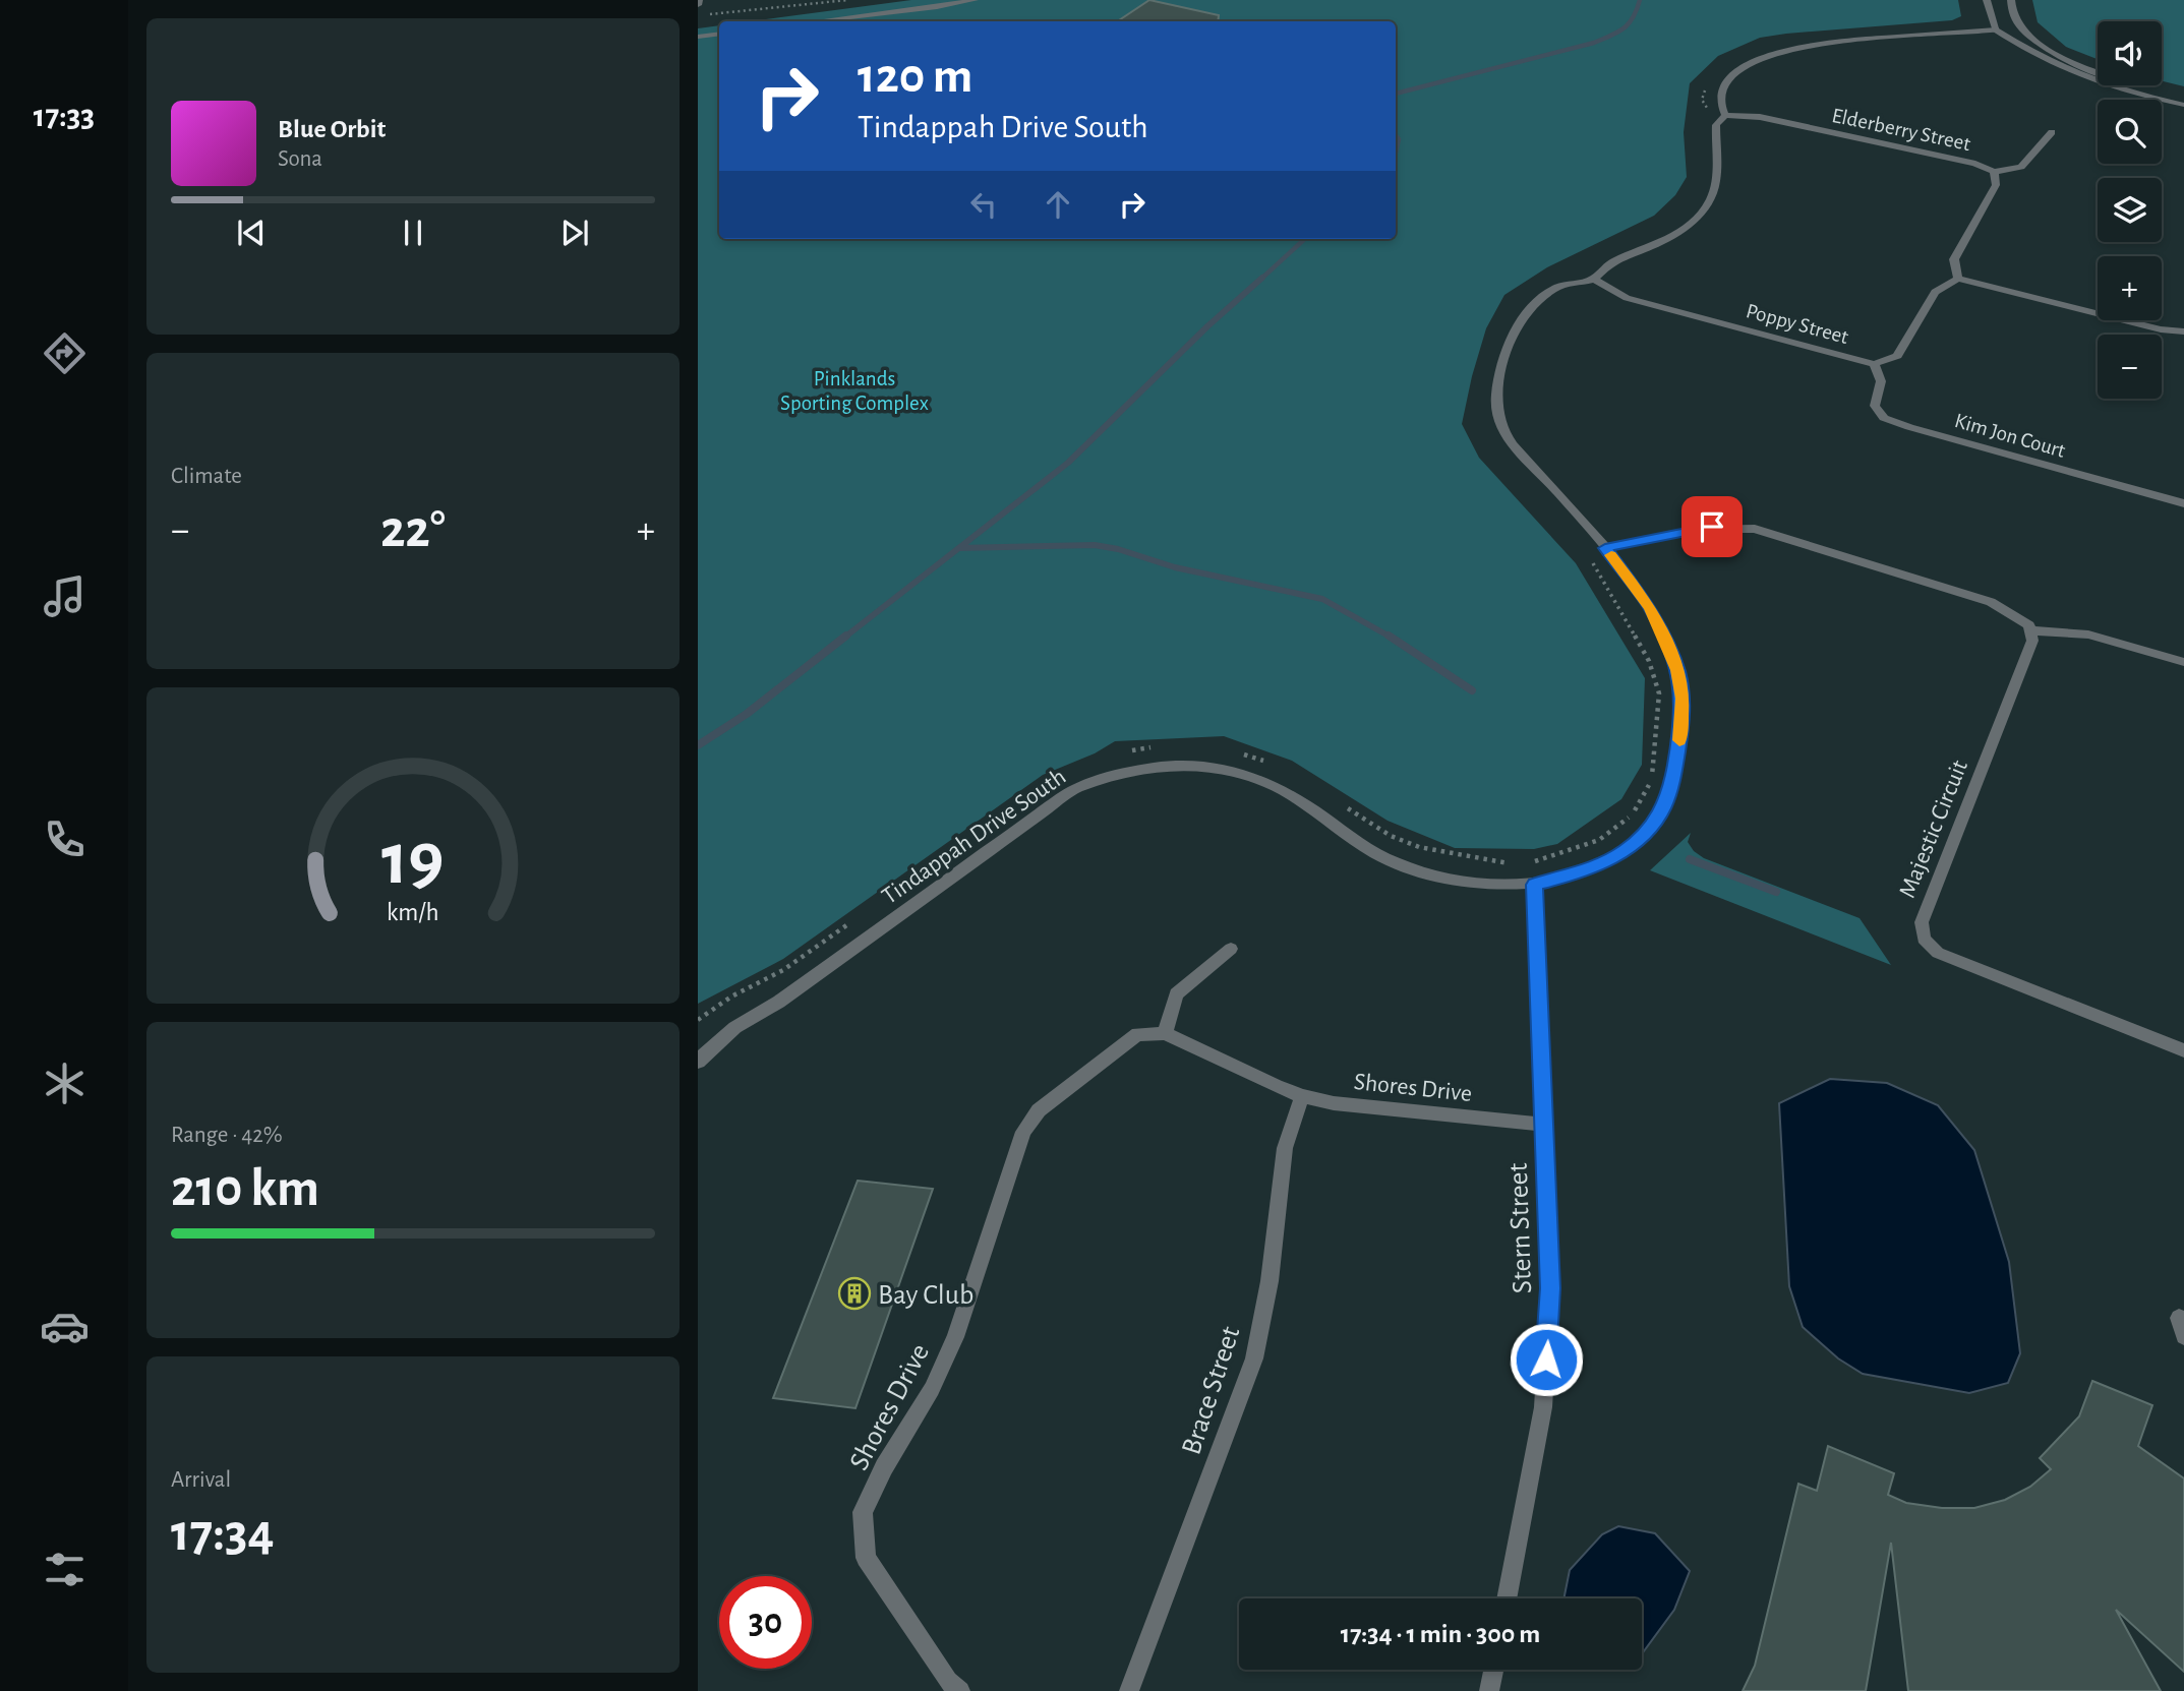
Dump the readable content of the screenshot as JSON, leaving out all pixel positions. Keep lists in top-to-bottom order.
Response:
{
  "streets": {
    "street": [
      "Elderberry Street",
      "Poppy Street",
      "Kim Jon Court",
      "Majestic Circuit",
      "Tindappah Drive South",
      "Shores Drive",
      "Stern Street",
      "Brace Street"
    ]
  },
  "crossings": [
    ["Elderberry Street", "Poppy Street"],
    ["Poppy Street", "Kim Jon Court"],
    ["Poppy Street", "Tindappah Drive South"],
    ["Tindappah Drive South", "Stern Street"],
    ["Shores Drive", "Stern Street"],
    ["Shores Drive", "Brace Street"]
  ],
  "parks": ["Pinklands Sporting Complex"],
  "places": {
    "building": ["Bay Club"]
  },
  "page": {
    "tabs": "17:33",
    "map_buttons": ["+", "−"],
    "turn": ["120 m", "Tindappah Drive South"],
    "song": ["Blue Orbit", "Sona"],
    "tile": [
      "Climate",
      ["Range · 42%", "210 km"],
      ["Arrival", "17:34"]
    ],
    "heat": ["−", "22°", "+"],
    "limit": "30",
    "trip": "17:34 · 1 min · 300 m",
    "gauge": ["19", "km/h"]
  }
}
